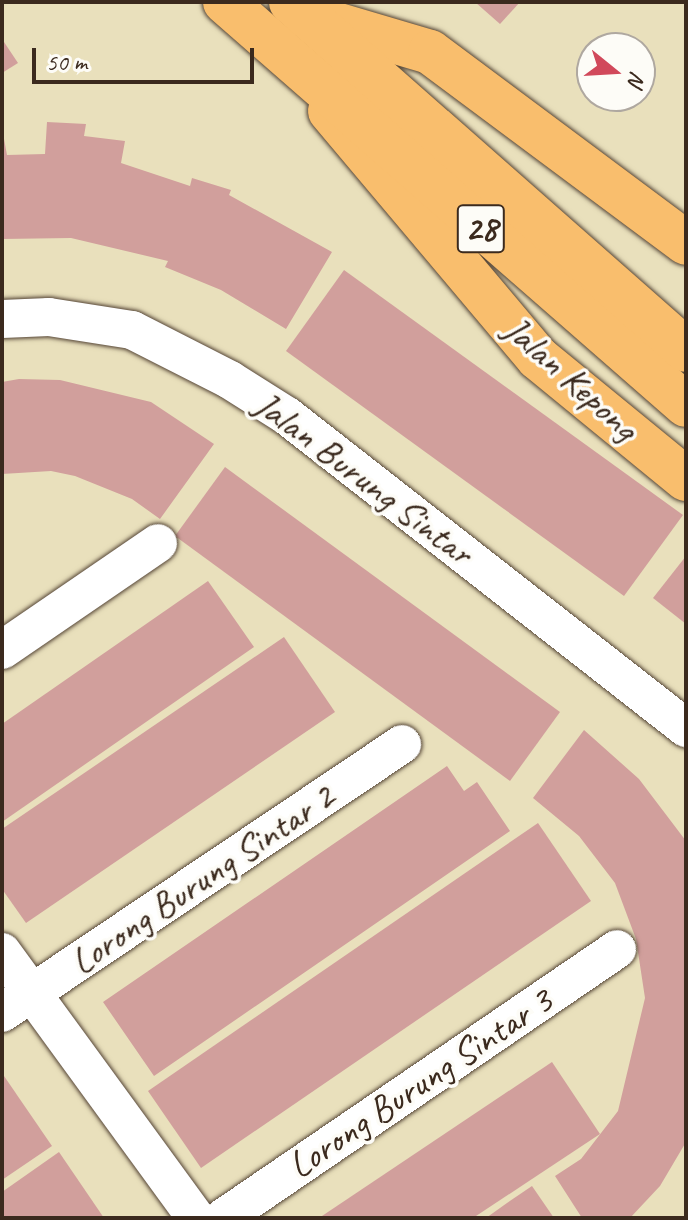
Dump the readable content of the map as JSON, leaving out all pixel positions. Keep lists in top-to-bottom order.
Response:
{
  "streets": {
    "main road": ["28", "Jalan Kepong"],
    "street": ["Jalan Burung Sintar", "Lorong Burung Sintar 2", "Lorong Burung Sintar 3"]
  },
  "crossings": [
    ["28", "Jalan Kepong"]
  ],
  "scale_bar": "50 m",
  "north": "right"
}
